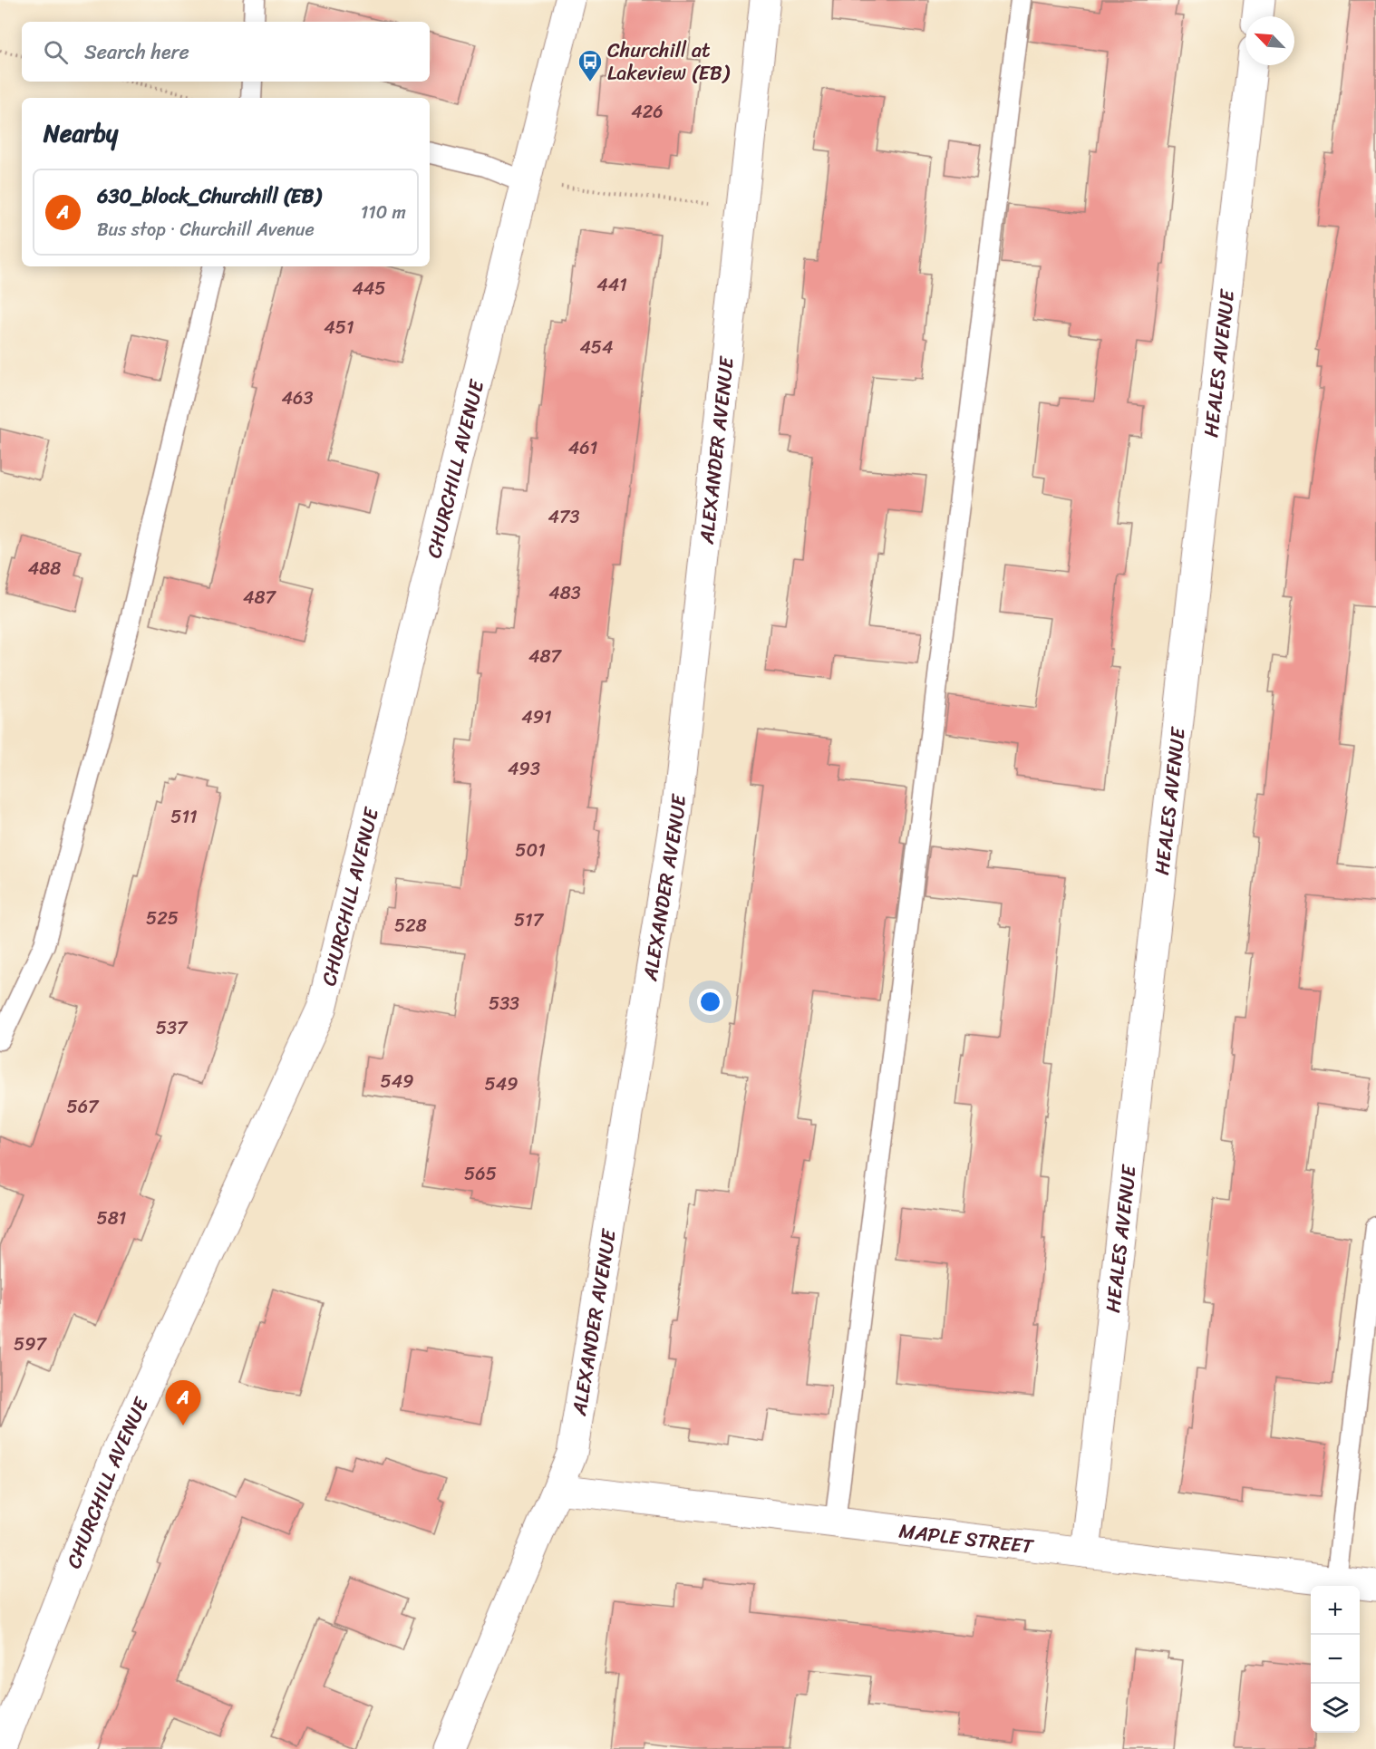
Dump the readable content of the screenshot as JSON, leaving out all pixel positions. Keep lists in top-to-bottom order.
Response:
{
  "streets": {
    "street": [
      "HEALES AVENUE",
      "ALEXANDER AVENUE",
      "CHURCHILL AVENUE",
      "MAPLE STREET"
    ]
  },
  "crossings": [
    ["HEALES AVENUE", "MAPLE STREET"],
    ["ALEXANDER AVENUE", "MAPLE STREET"]
  ],
  "places": {
    "bus stop": ["Churchill at Lakeview (EB)"]
  },
  "house_numbers": [
    "426",
    "441",
    "445",
    "451",
    "454",
    "463",
    "461",
    "473",
    "488",
    "483",
    "487",
    "487",
    "491",
    "493",
    "511",
    "501",
    "525",
    "517",
    "528",
    "533",
    "537",
    "549",
    "549",
    "567",
    "565",
    "581",
    "597"
  ],
  "north": "top left",
  "page": {
    "search": "Search here",
    "heading": "Nearby",
    "list": [
      {
        "mark": "A",
        "name": "630_block_Churchill (EB)",
        "note": "Bus stop · Churchill Avenue",
        "value": "110 m"
      }
    ],
    "pins": "A",
    "map_buttons": ["+", "−"]
  }
}
